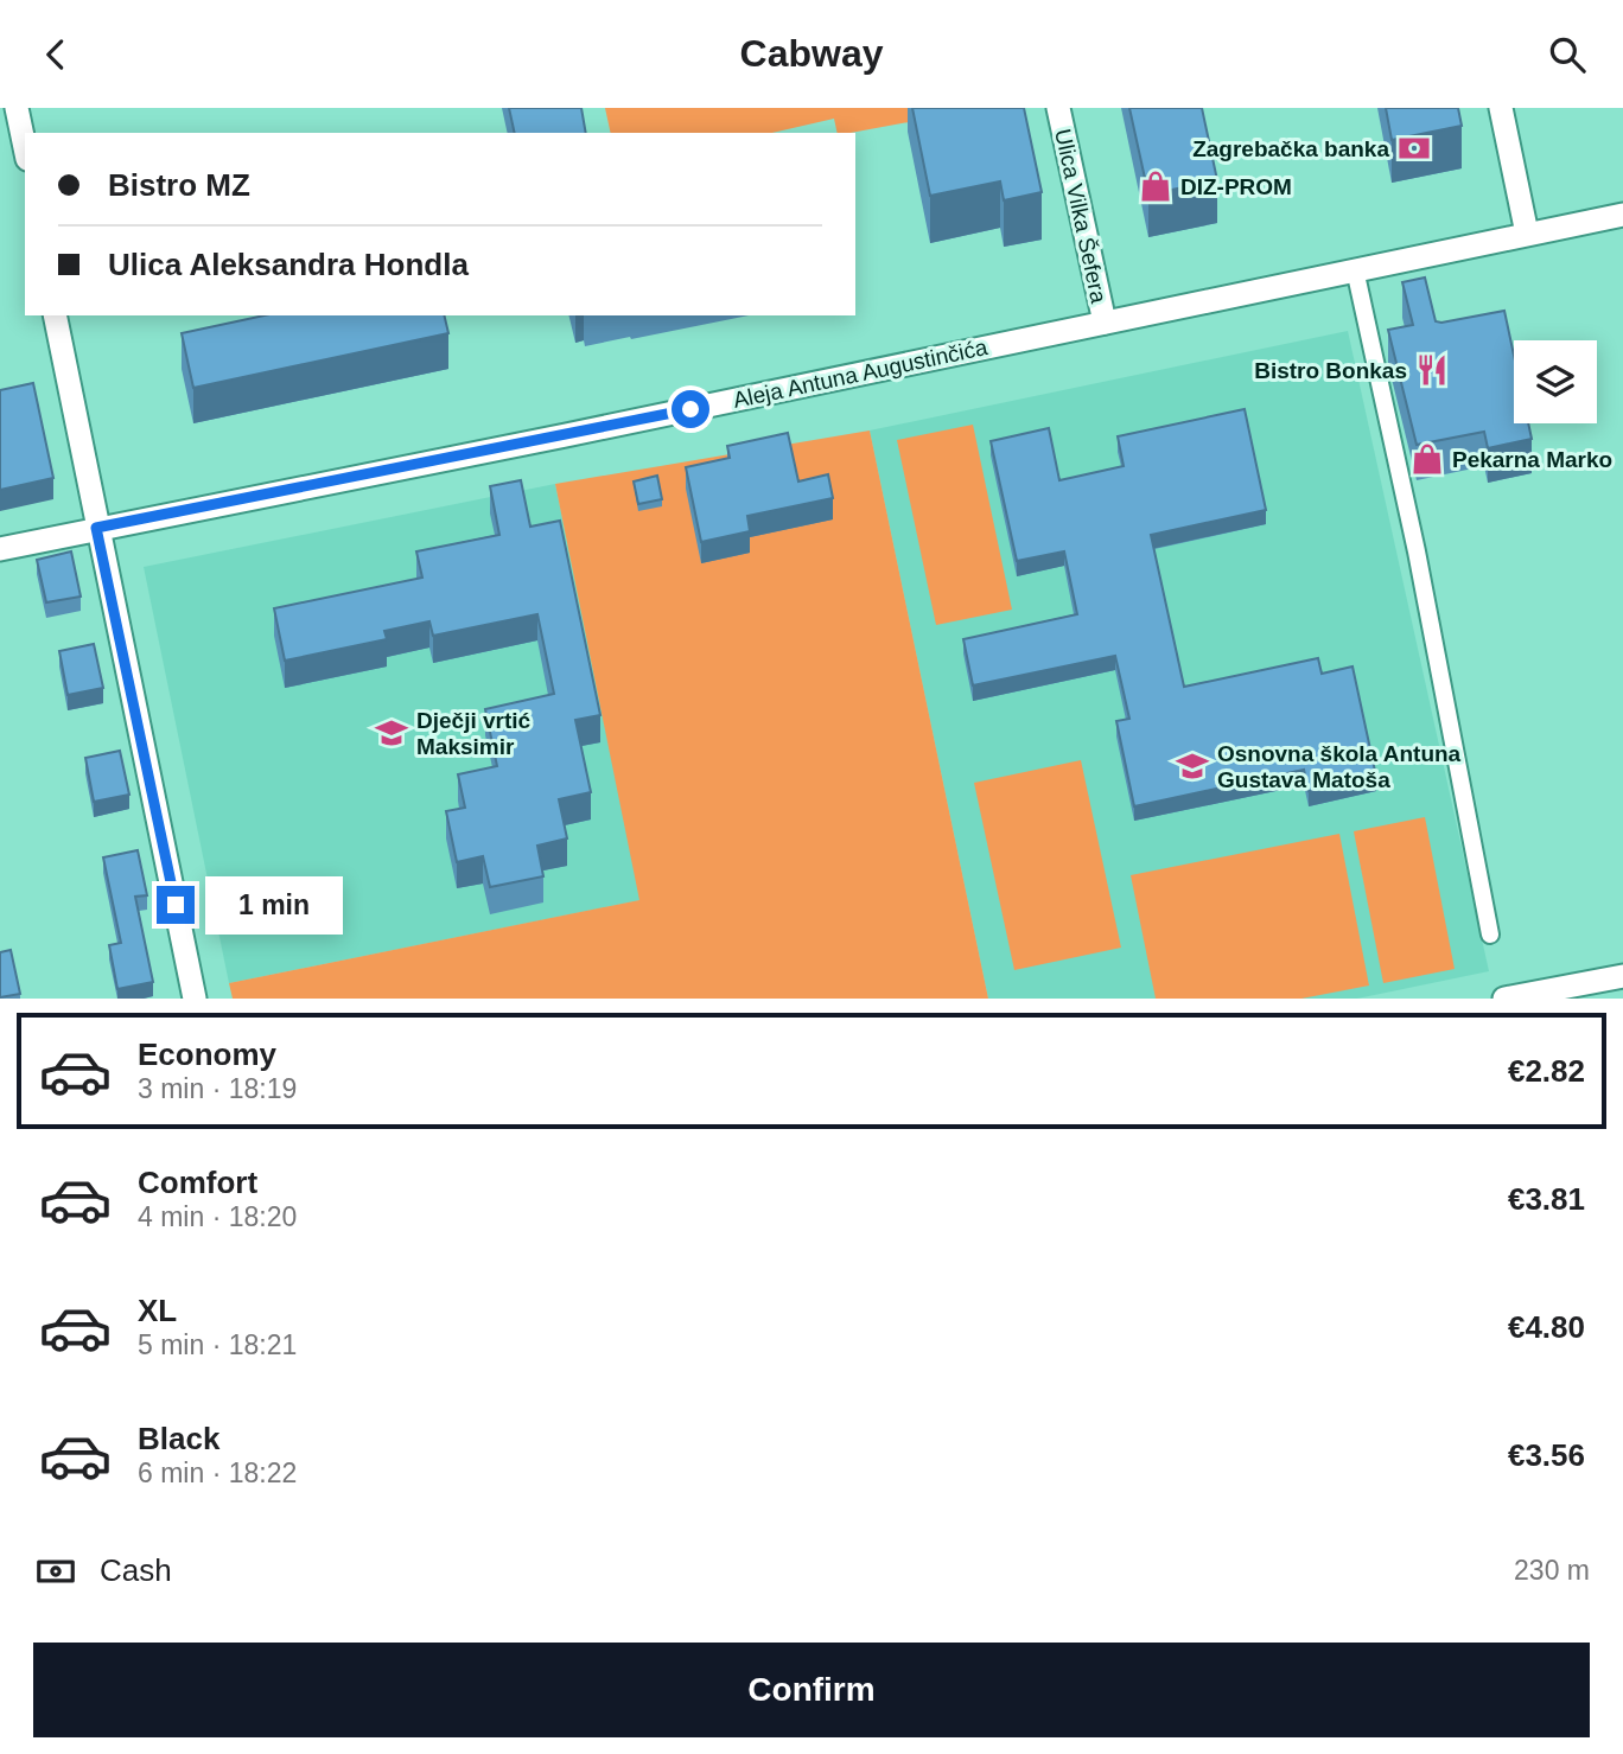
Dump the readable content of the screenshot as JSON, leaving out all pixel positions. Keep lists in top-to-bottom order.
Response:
{
  "streets": {
    "street": ["Ulica Vilka Šefera", "Aleja Antuna Augustinčića"]
  },
  "crossings": [
    ["Ulica Vilka Šefera", "Aleja Antuna Augustinčića"]
  ],
  "places": {
    "bank": ["Zagrebačka banka"],
    "shop": ["DIZ-PROM", "Pekarna Marko"],
    "restaurant": ["Bistro Bonkas"],
    "school or university": ["Dječji vrtić Maksimir", "Osnovna škola Antuna Gustava Matoša"]
  },
  "page": {
    "header": "Cabway",
    "banner": ["Bistro MZ", "Ulica Aleksandra Hondla"],
    "bubble": "1 min",
    "list": [
      {
        "name": "Economy",
        "note": "3 min · 18:19",
        "value": "€2.82"
      },
      {
        "name": "Comfort",
        "note": "4 min · 18:20",
        "value": "€3.81"
      },
      {
        "name": "XL",
        "note": "5 min · 18:21",
        "value": "€4.80"
      },
      {
        "name": "Black",
        "note": "6 min · 18:22",
        "value": "€3.56"
      }
    ],
    "pay": ["Cash", "230 m"],
    "buttons": "Confirm"
  }
}
